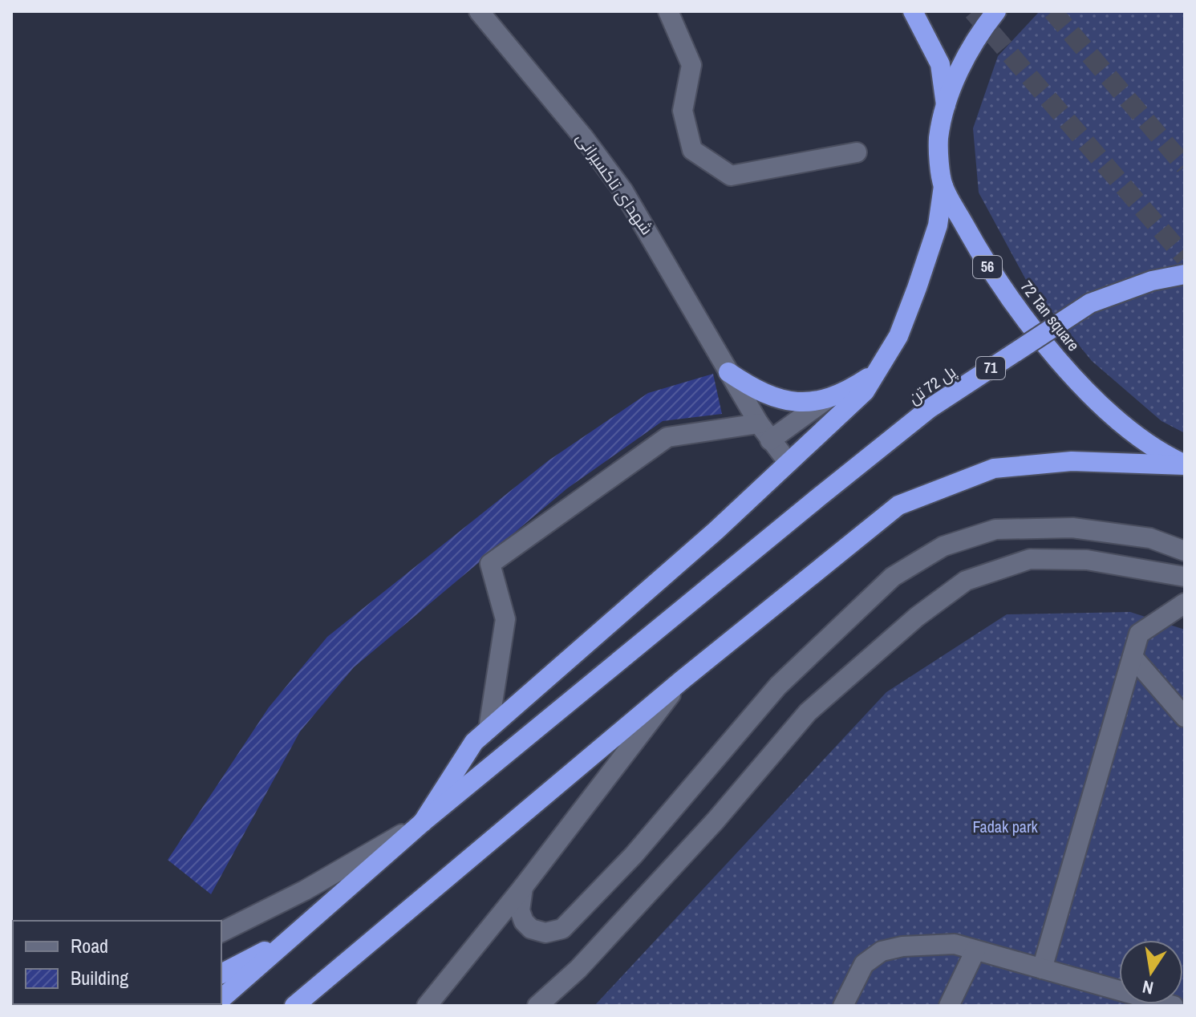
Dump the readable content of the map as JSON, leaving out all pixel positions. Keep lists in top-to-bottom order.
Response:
{
  "streets": {
    "highway": [
      "56",
      "72 Tan square",
      "71",
      "پل 72 تن"
    ],
    "street": ["شهدای تاکسیرانی"]
  },
  "parks": ["Fadak park"],
  "legend": ["Road", "Building"],
  "north": "bottom"
}
